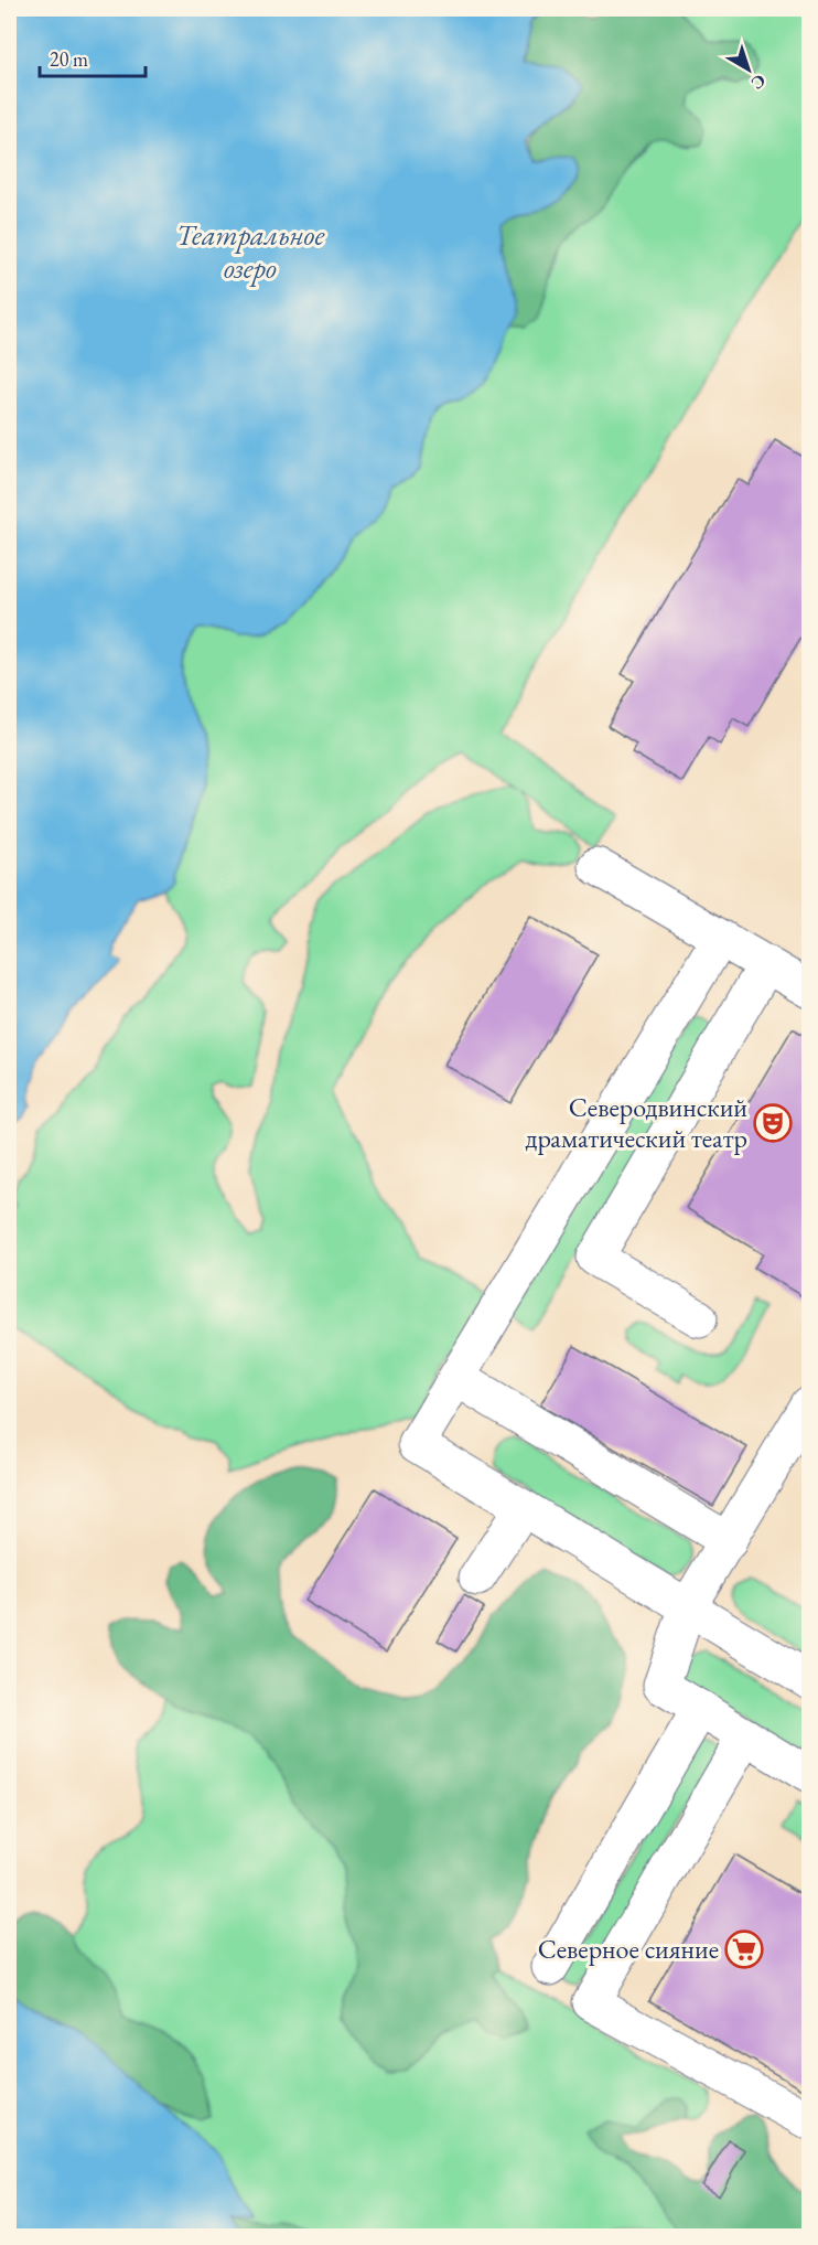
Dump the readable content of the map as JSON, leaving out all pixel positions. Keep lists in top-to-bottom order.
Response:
{
  "water": ["Театральное озеро"],
  "places": {
    "theatre": ["Северодвинский драматический театр"],
    "supermarket": ["Северное сияние"]
  },
  "scale_bar": "20 m",
  "north": "bottom right"
}
